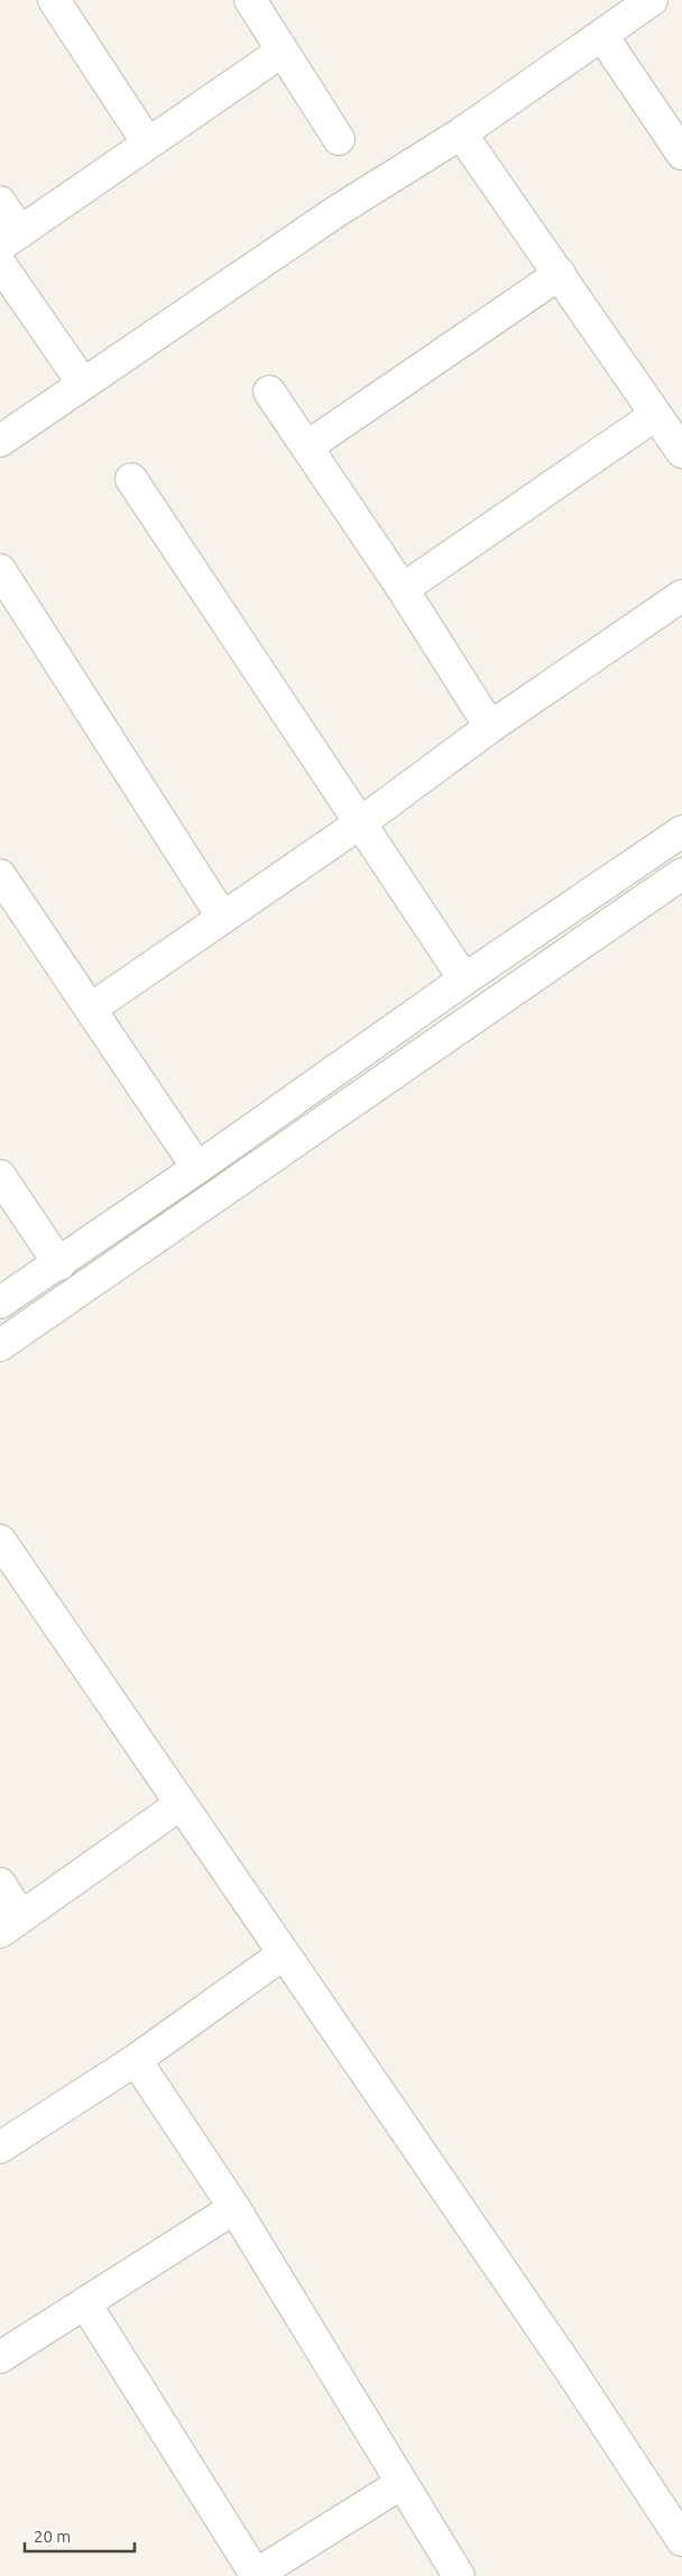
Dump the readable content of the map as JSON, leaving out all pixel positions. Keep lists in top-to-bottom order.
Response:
{
  "scale_bar": "20 m"
}
